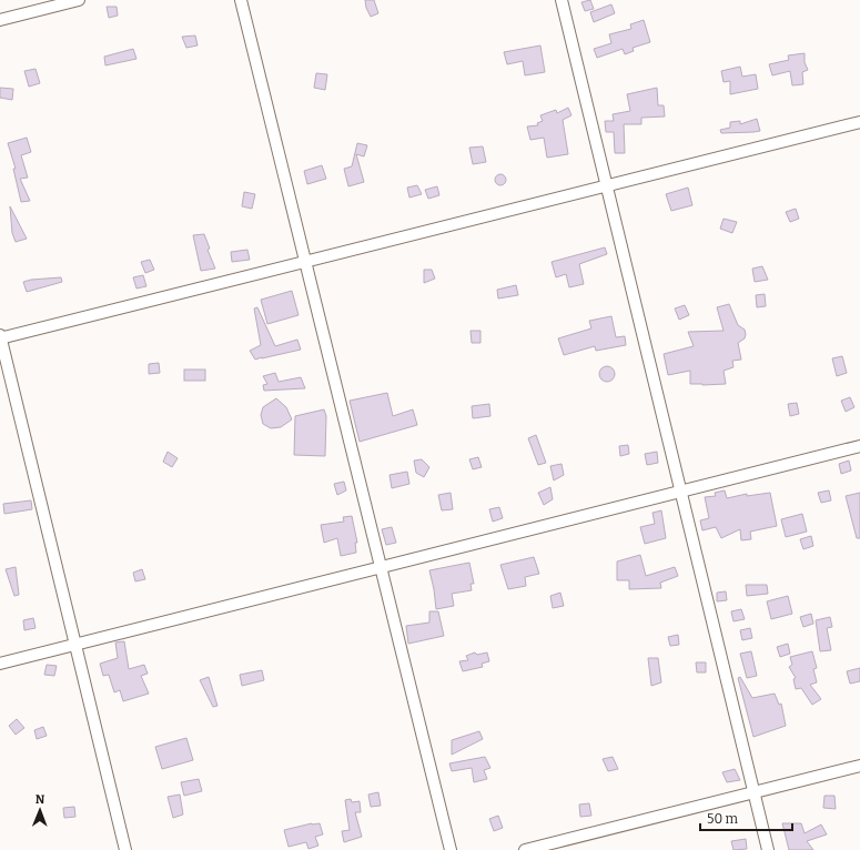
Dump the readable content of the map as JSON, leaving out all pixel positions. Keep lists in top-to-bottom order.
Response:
{
  "scale_bar": "50 m",
  "north": "top"
}
